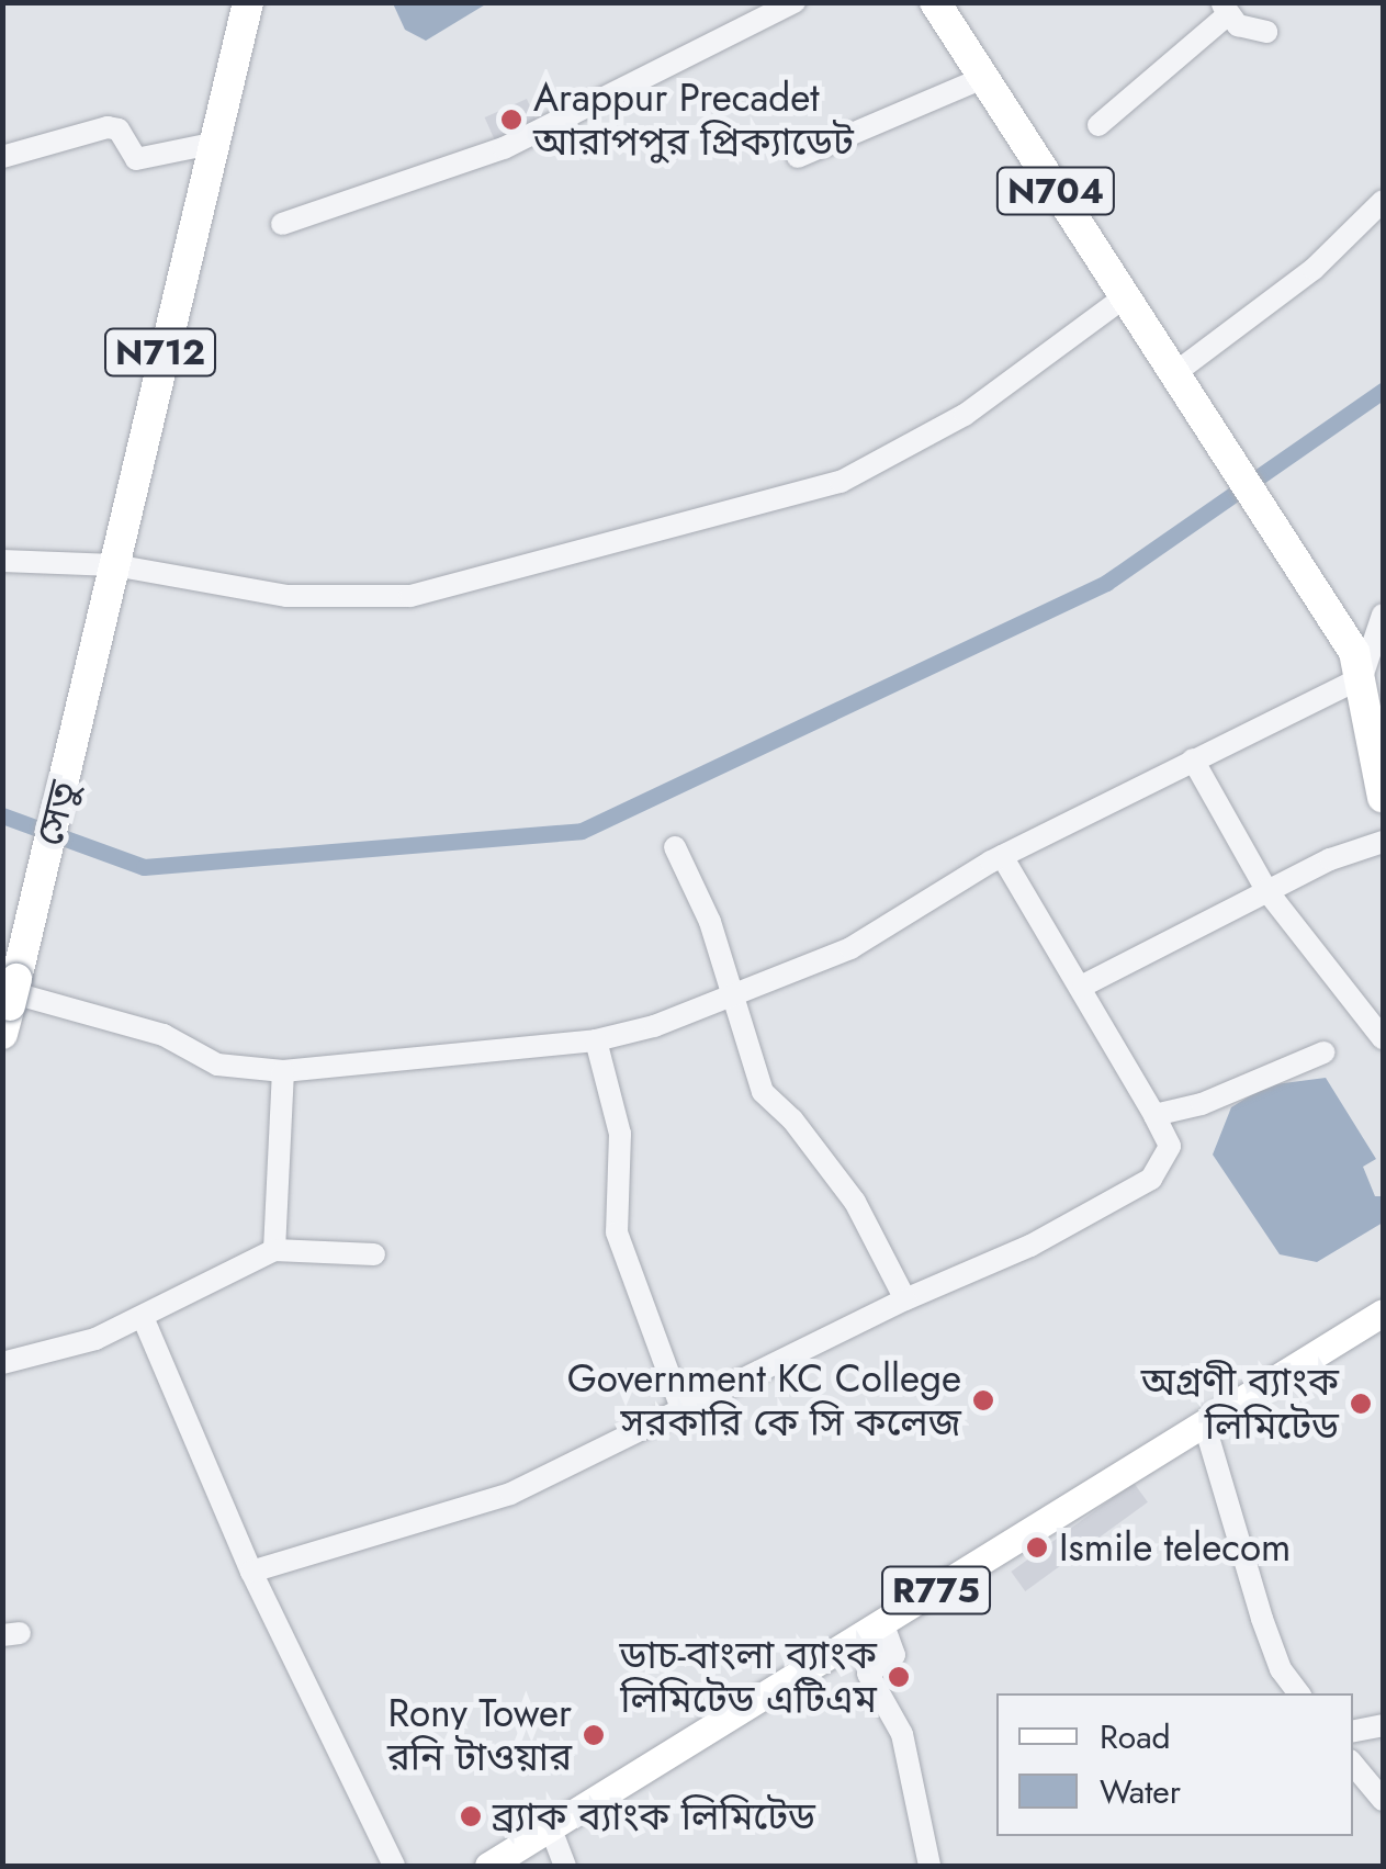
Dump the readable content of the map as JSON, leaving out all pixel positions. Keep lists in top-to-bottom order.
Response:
{
  "streets": {
    "highway": ["N704", "N712", "সেতু"],
    "main road": ["R775"]
  },
  "crossings": [
    ["N712", "সেতু"]
  ],
  "places": [
    "Arappur Precadet আরাপপুর প্রিক্যাডেট",
    "Government KC College সরকারি কে সি কলেজ",
    "অগ্রণী ব্যাংক লিমিটেড",
    "Ismile telecom",
    "ডাচ-বাংলা ব্যাংক লিমিটেড এটিএম",
    "Rony Tower রনি টাওয়ার",
    "ব্র্যাক ব্যাংক লিমিটেড"
  ],
  "legend": ["Road", "Water"]
}
